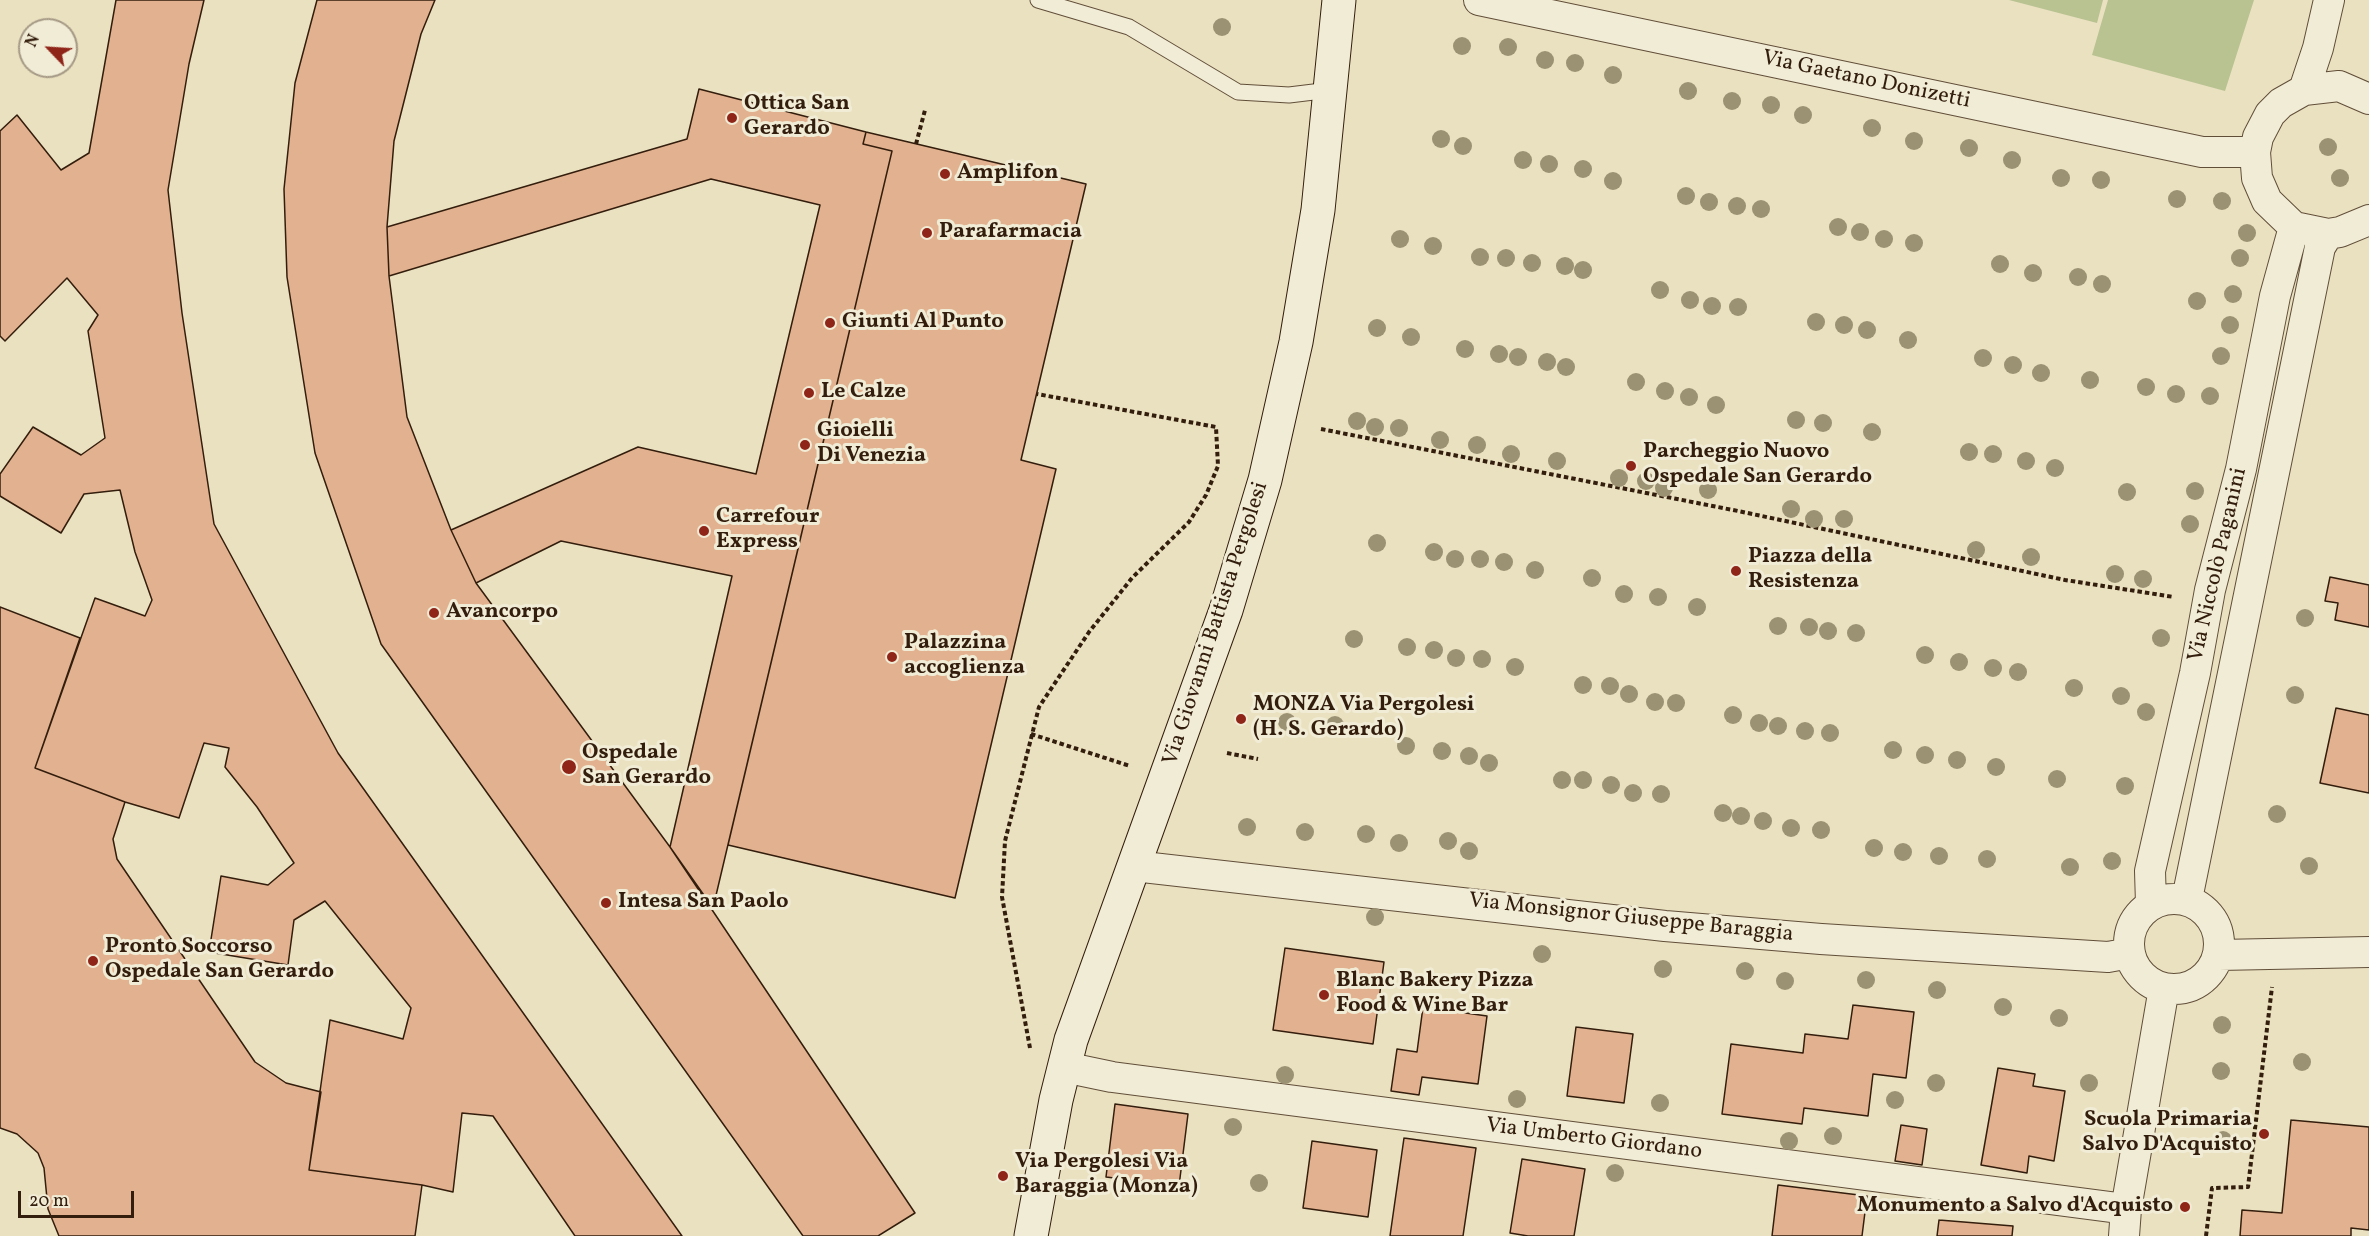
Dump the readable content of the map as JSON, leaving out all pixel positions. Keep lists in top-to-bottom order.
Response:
{
  "streets": {
    "street": [
      "Via Gaetano Donizetti",
      "Via Niccolò Paganini",
      "Via Giovanni Battista Pergolesi",
      "Via Monsignor Giuseppe Baraggia",
      "Via Umberto Giordano"
    ]
  },
  "crossings": [
    ["Via Niccolò Paganini", "Via Monsignor Giuseppe Baraggia"],
    ["Via Giovanni Battista Pergolesi", "Via Monsignor Giuseppe Baraggia"],
    ["Via Giovanni Battista Pergolesi", "Via Umberto Giordano"]
  ],
  "places": [
    "Ottica San Gerardo",
    "Amplifon",
    "Parafarmacia",
    "Giunti Al Punto",
    "Le Calze",
    "Gioielli Di Venezia",
    "Parcheggio Nuovo Ospedale San Gerardo",
    "Carrefour Express",
    "Piazza della Resistenza",
    "Avancorpo",
    "Palazzina accoglienza",
    "MONZA Via Pergolesi (H. S. Gerardo)",
    "Ospedale San Gerardo",
    "Intesa San Paolo",
    "Pronto Soccorso Ospedale San Gerardo",
    "Blanc Bakery Pizza Food & Wine Bar",
    "Scuola Primaria Salvo D'Acquisto",
    "Via Pergolesi Via Baraggia (Monza)",
    "Monumento a Salvo d'Acquisto"
  ],
  "scale_bar": "20 m",
  "north": "top left"
}
